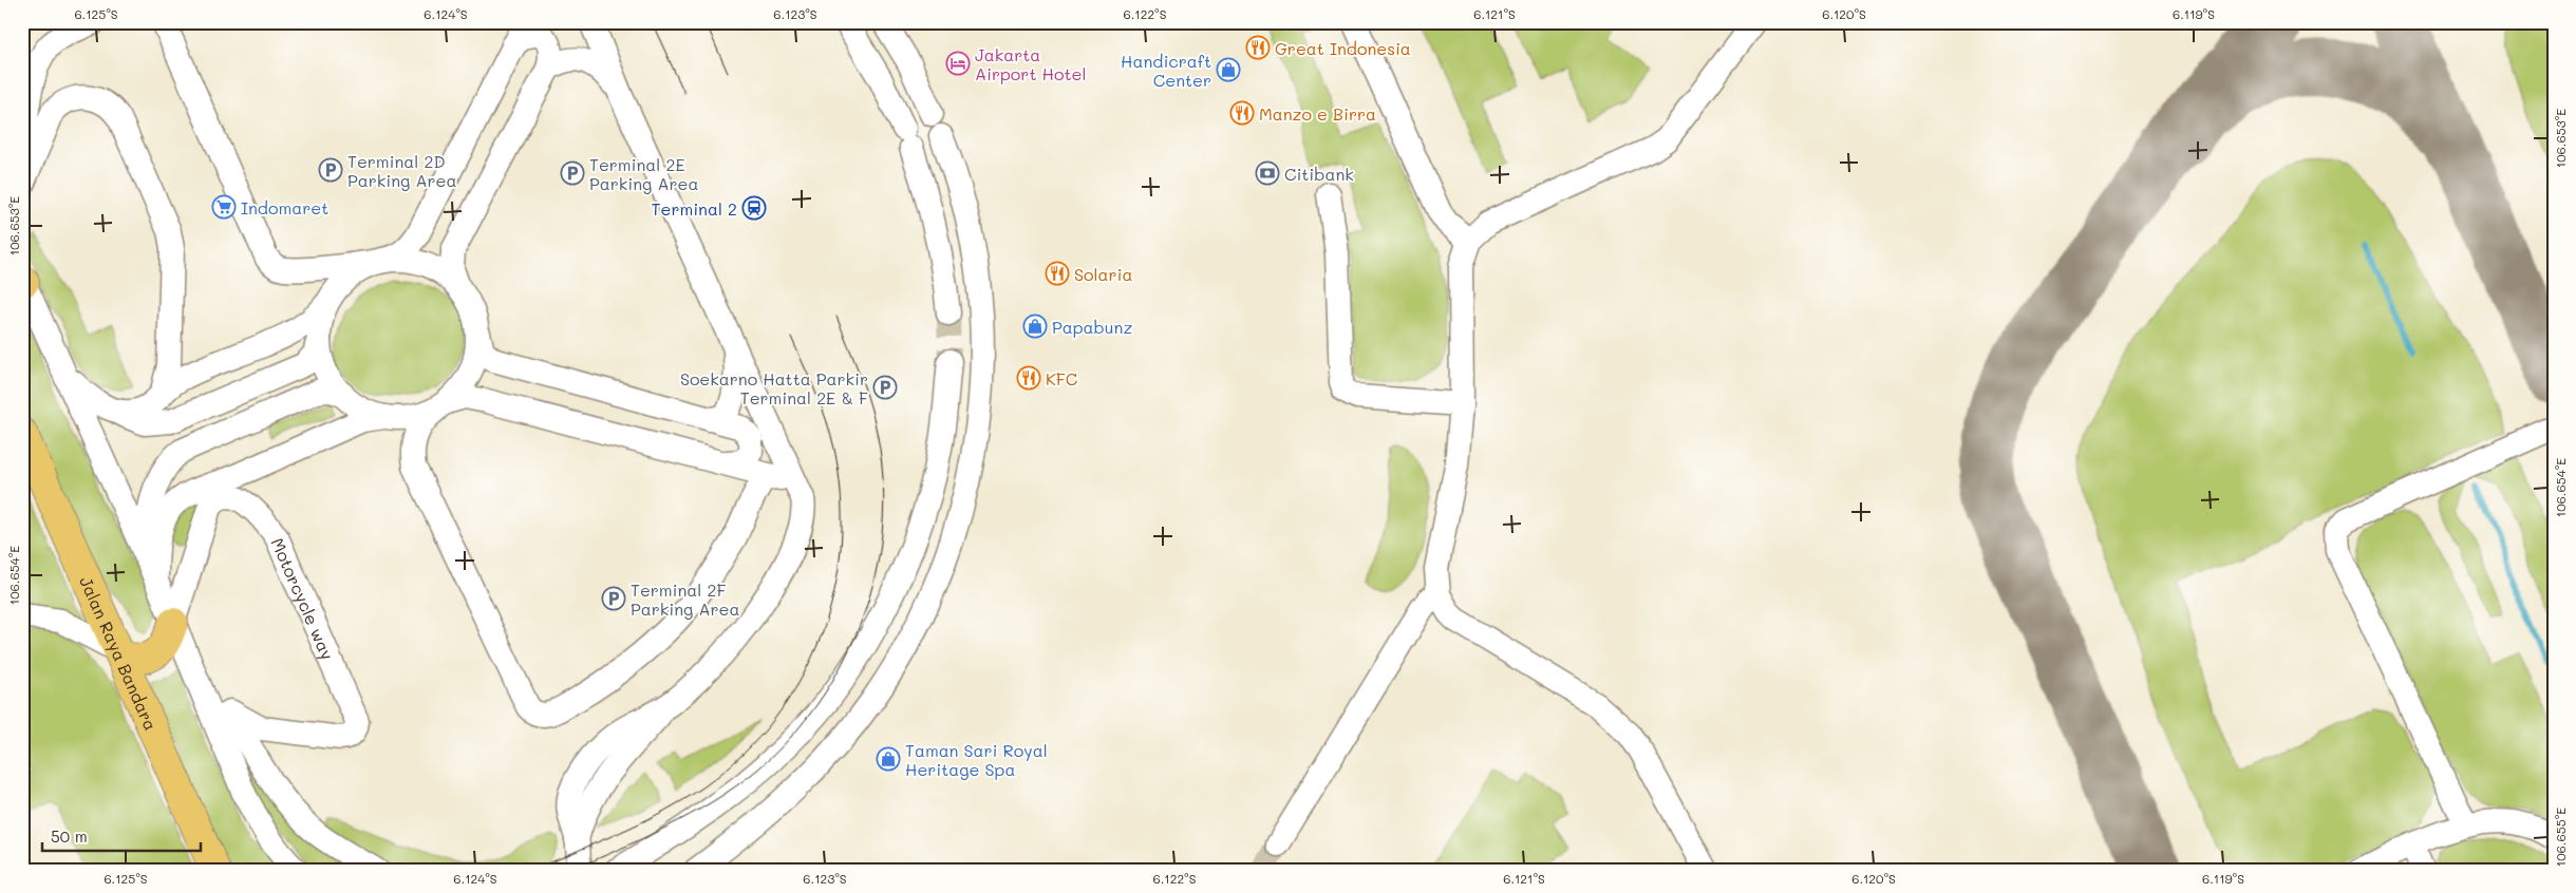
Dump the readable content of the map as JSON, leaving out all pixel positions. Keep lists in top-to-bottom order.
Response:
{
  "streets": {
    "main road": ["Jalan Raya Bandara"],
    "street": ["Motorcycle way"]
  },
  "places": {
    "restaurant": [
      "Great Indonesia",
      "Manzo e Birra",
      "Solaria",
      "KFC"
    ],
    "hotel": ["Jakarta Airport Hotel"],
    "shop": ["Handicraft Center", "Papabunz", "Taman Sari Royal Heritage Spa"],
    "parking": [
      "Terminal 2D Parking Area",
      "Terminal 2E Parking Area",
      "Soekarno Hatta Parkir Terminal 2E & F",
      "Terminal 2F Parking Area"
    ],
    "bank": ["Citibank"],
    "supermarket": ["Indomaret"],
    "station": ["Terminal 2"]
  },
  "scale_bar": "50 m",
  "coordinates": [
    "6.125°S",
    "6.124°S",
    "6.123°S",
    "6.122°S",
    "6.121°S",
    "6.120°S",
    "6.119°S",
    "106.653°E",
    "106.654°E",
    "106.655°E"
  ]
}
